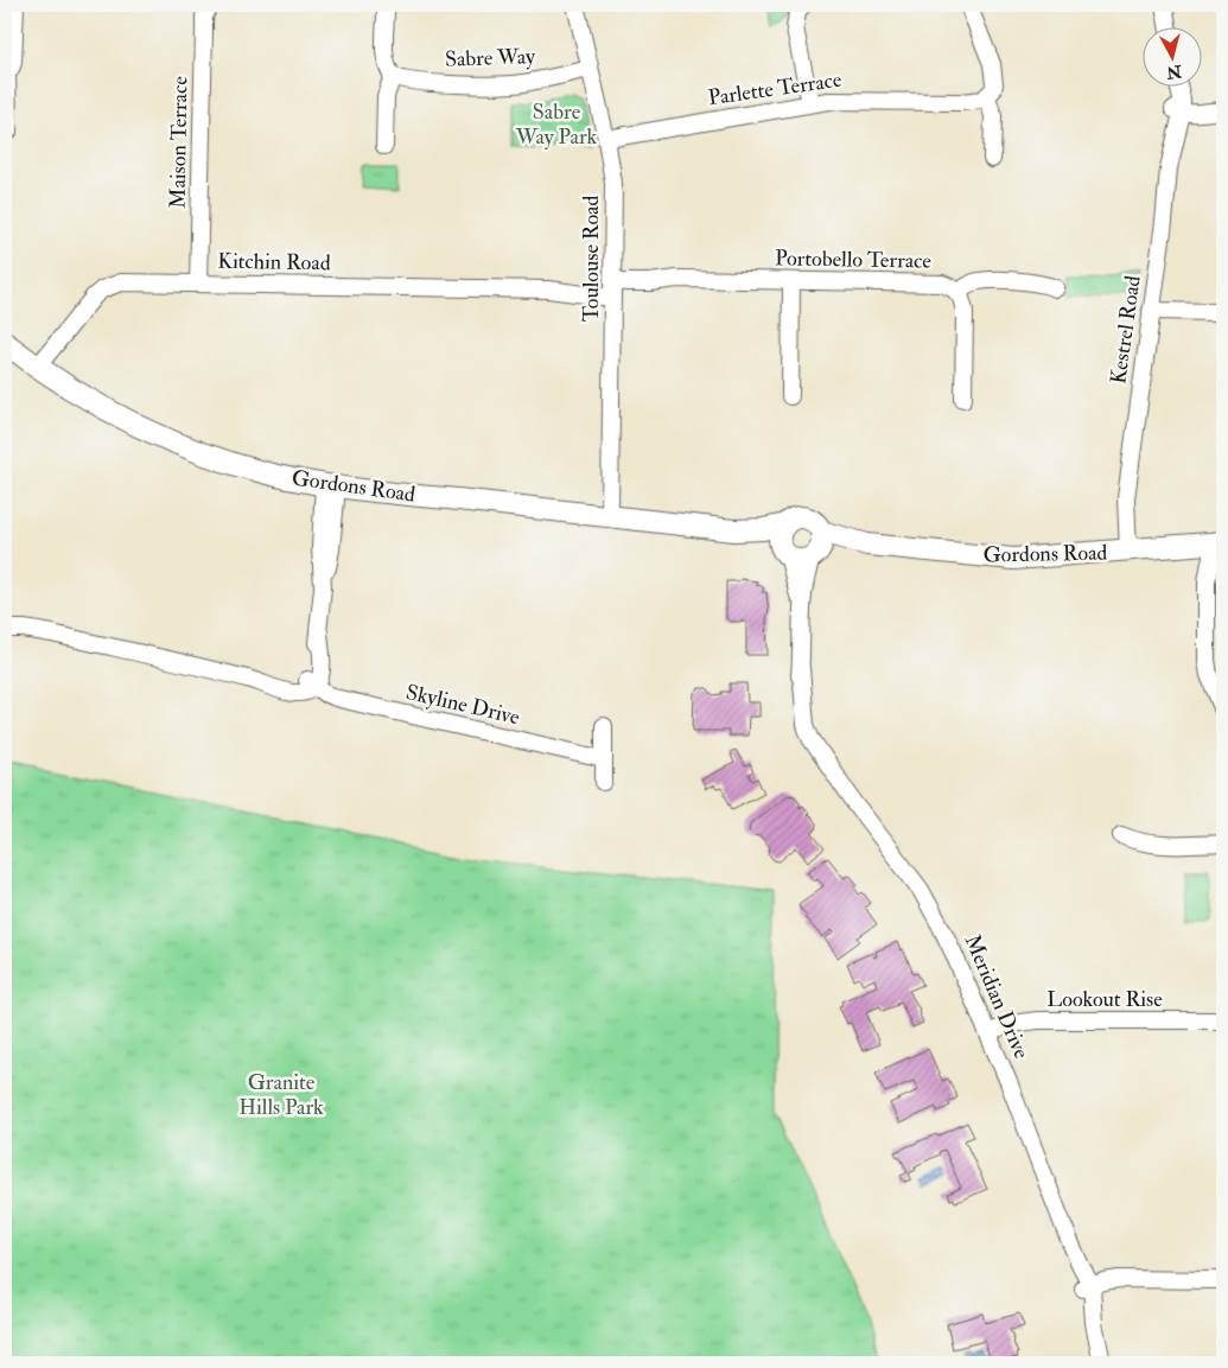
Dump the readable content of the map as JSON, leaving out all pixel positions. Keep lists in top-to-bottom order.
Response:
{
  "streets": {
    "street": [
      "Sabre Way",
      "Parlette Terrace",
      "Maison Terrace",
      "Toulouse Road",
      "Portobello Terrace",
      "Kitchin Road",
      "Kestrel Road",
      "Gordons Road",
      "Skyline Drive",
      "Meridian Drive",
      "Lookout Rise"
    ]
  },
  "crossings": [
    ["Sabre Way", "Toulouse Road"],
    ["Parlette Terrace", "Toulouse Road"],
    ["Maison Terrace", "Kitchin Road"],
    ["Toulouse Road", "Portobello Terrace"],
    ["Toulouse Road", "Kitchin Road"],
    ["Toulouse Road", "Gordons Road"],
    ["Portobello Terrace", "Kitchin Road"],
    ["Kitchin Road", "Gordons Road"],
    ["Kestrel Road", "Gordons Road"],
    ["Gordons Road", "Meridian Drive"],
    ["Meridian Drive", "Lookout Rise"]
  ],
  "parks": ["Sabre Way Park", "Granite Hills Park"],
  "north": "bottom"
}
